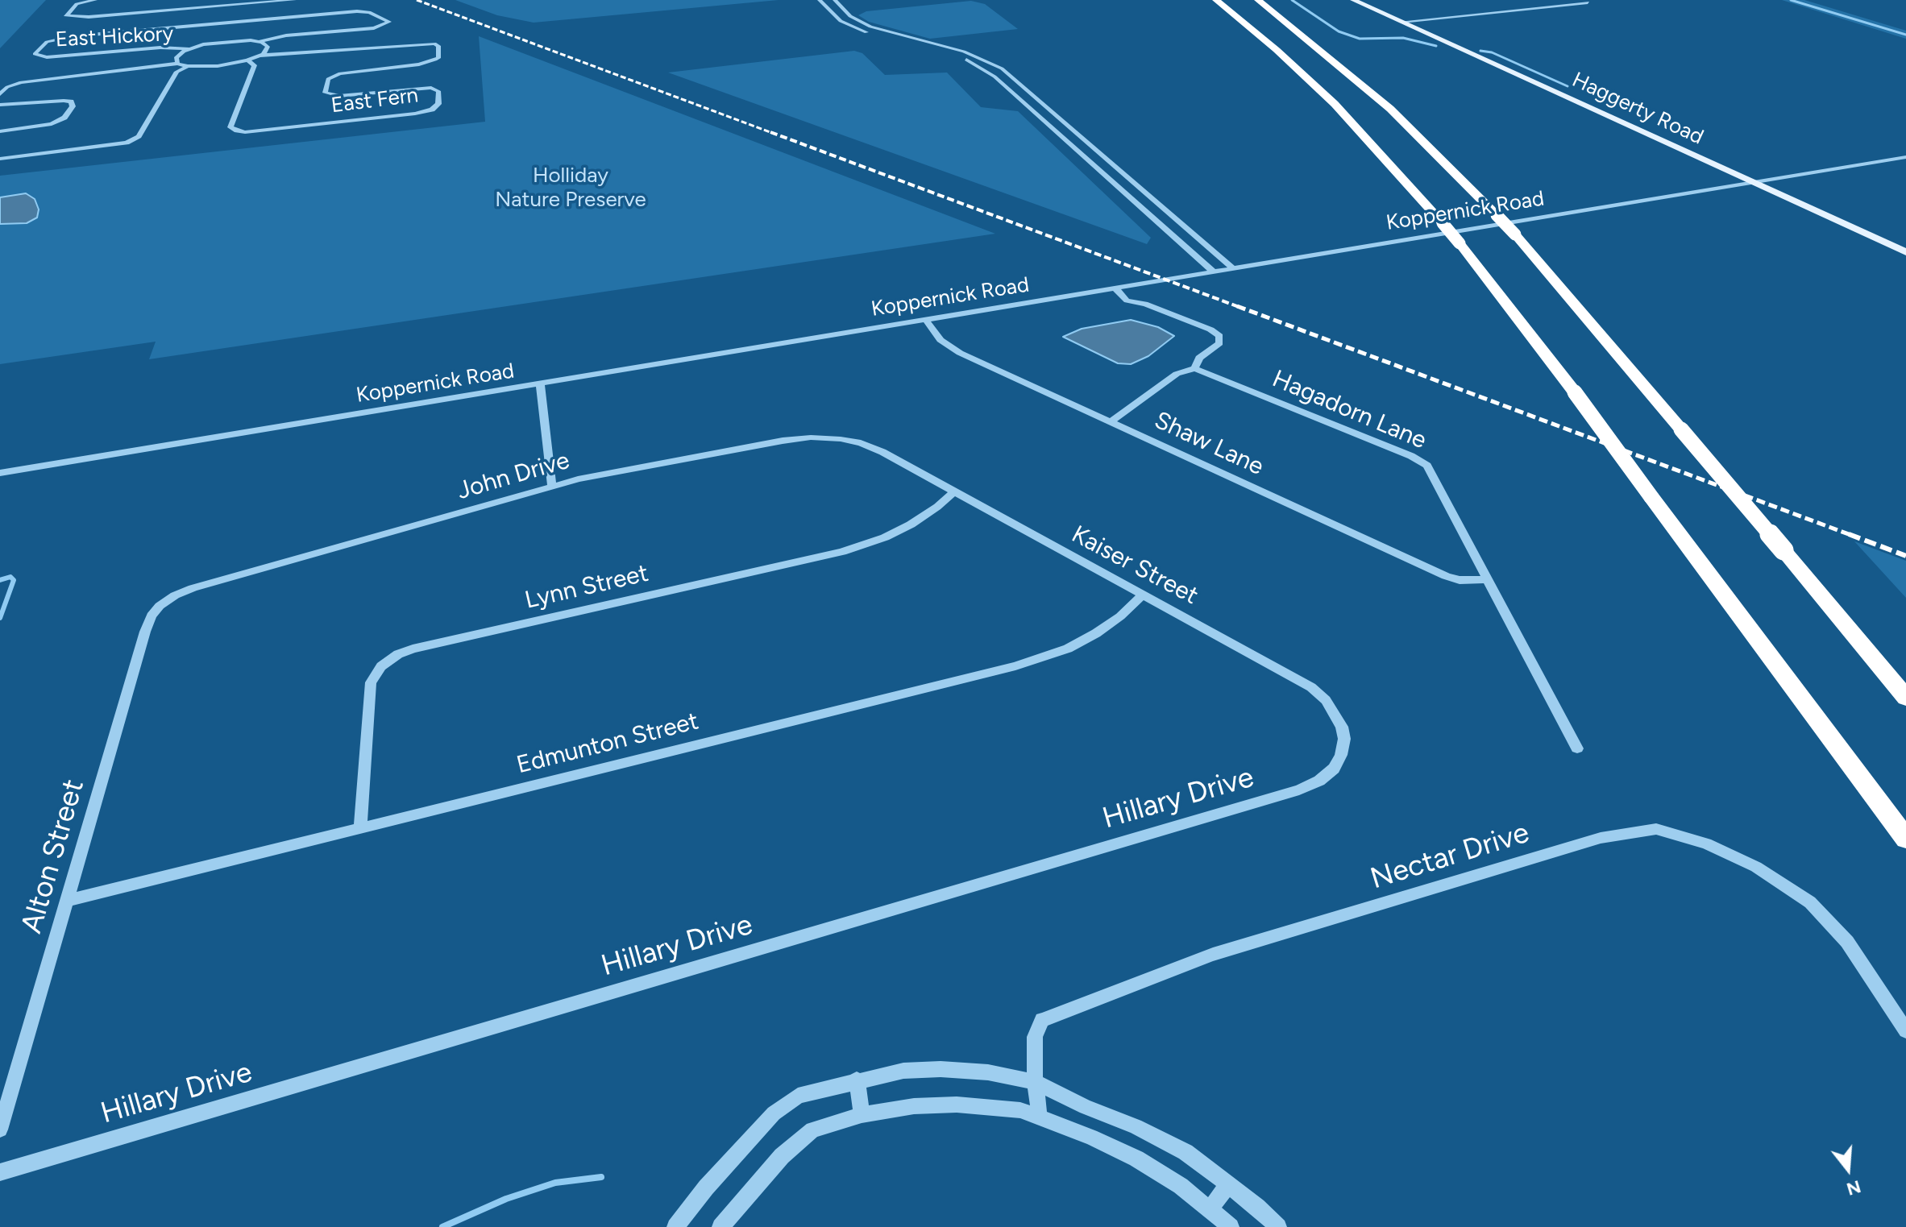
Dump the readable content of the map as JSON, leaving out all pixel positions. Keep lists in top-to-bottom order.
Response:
{
  "streets": {
    "main road": ["Haggerty Road"],
    "street": [
      "East Hickory",
      "East Fern",
      "Koppernick Road",
      "Hagadorn Lane",
      "Shaw Lane",
      "John Drive",
      "Kaiser Street",
      "Lynn Street",
      "Edmunton Street",
      "Hillary Drive",
      "Alton Street",
      "Nectar Drive"
    ]
  },
  "crossings": [
    ["Haggerty Road", "Koppernick Road"],
    ["Koppernick Road", "Shaw Lane"],
    ["Hagadorn Lane", "Shaw Lane"],
    ["John Drive", "Kaiser Street"],
    ["John Drive", "Alton Street"],
    ["Kaiser Street", "Lynn Street"],
    ["Kaiser Street", "Edmunton Street"],
    ["Kaiser Street", "Hillary Drive"],
    ["Lynn Street", "Edmunton Street"],
    ["Edmunton Street", "Alton Street"]
  ],
  "parks": ["Holliday Nature Preserve"],
  "north": "bottom"
}
